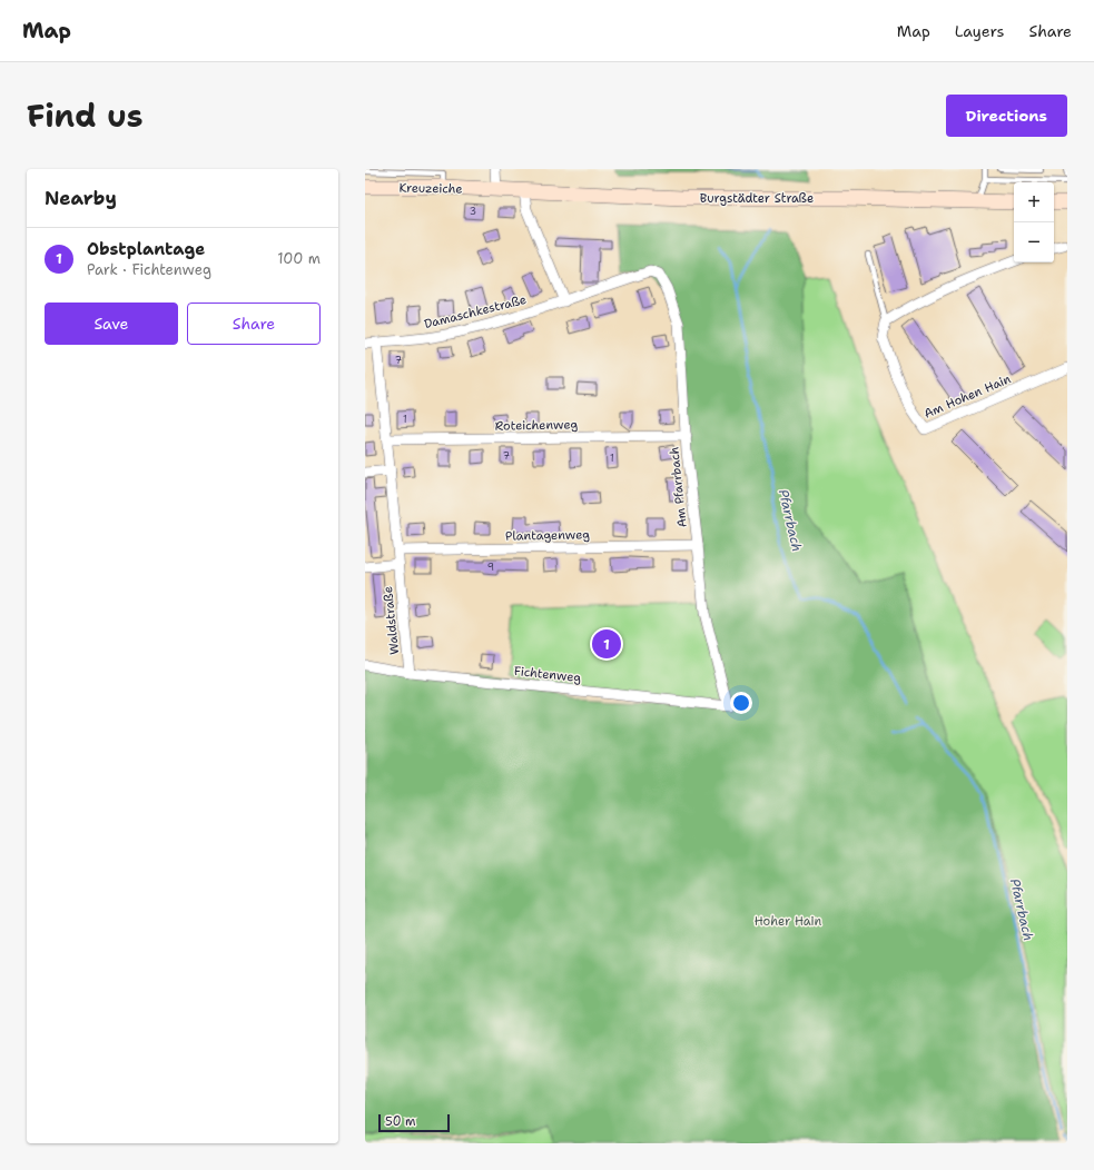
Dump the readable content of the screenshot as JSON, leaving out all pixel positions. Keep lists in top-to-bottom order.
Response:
{
  "streets": {
    "main road": ["Kreuzeiche", "Burgstädter Straße"],
    "street": [
      "Damaschkestraße",
      "Am Hohen Hain",
      "Roteichenweg",
      "Am Pfarrbach",
      "Plantagenweg",
      "Waldstraße",
      "Fichtenweg"
    ]
  },
  "crossings": [
    ["Kreuzeiche", "Burgstädter Straße"],
    ["Damaschkestraße", "Am Pfarrbach"],
    ["Damaschkestraße", "Waldstraße"],
    ["Roteichenweg", "Am Pfarrbach"],
    ["Roteichenweg", "Waldstraße"],
    ["Am Pfarrbach", "Plantagenweg"],
    ["Am Pfarrbach", "Fichtenweg"],
    ["Plantagenweg", "Waldstraße"],
    ["Waldstraße", "Fichtenweg"]
  ],
  "water": ["Pfarrbach"],
  "parks": ["Hoher Hain"],
  "house_numbers": [
    "3",
    "7",
    "1",
    "7",
    "1",
    "9"
  ],
  "scale_bar": "50 m",
  "page": {
    "header": "Map",
    "nav": ["Map", "Layers", "Share"],
    "title": "Find us",
    "buttons": [
      "Directions",
      ["Save", "Share"]
    ],
    "heading": "Nearby",
    "map_buttons": ["+", "−"],
    "list": [
      {
        "mark": "1",
        "name": "Obstplantage",
        "note": "Park · Fichtenweg",
        "value": "100 m"
      }
    ],
    "pins": "1",
    "scale": "50 m"
  }
}
